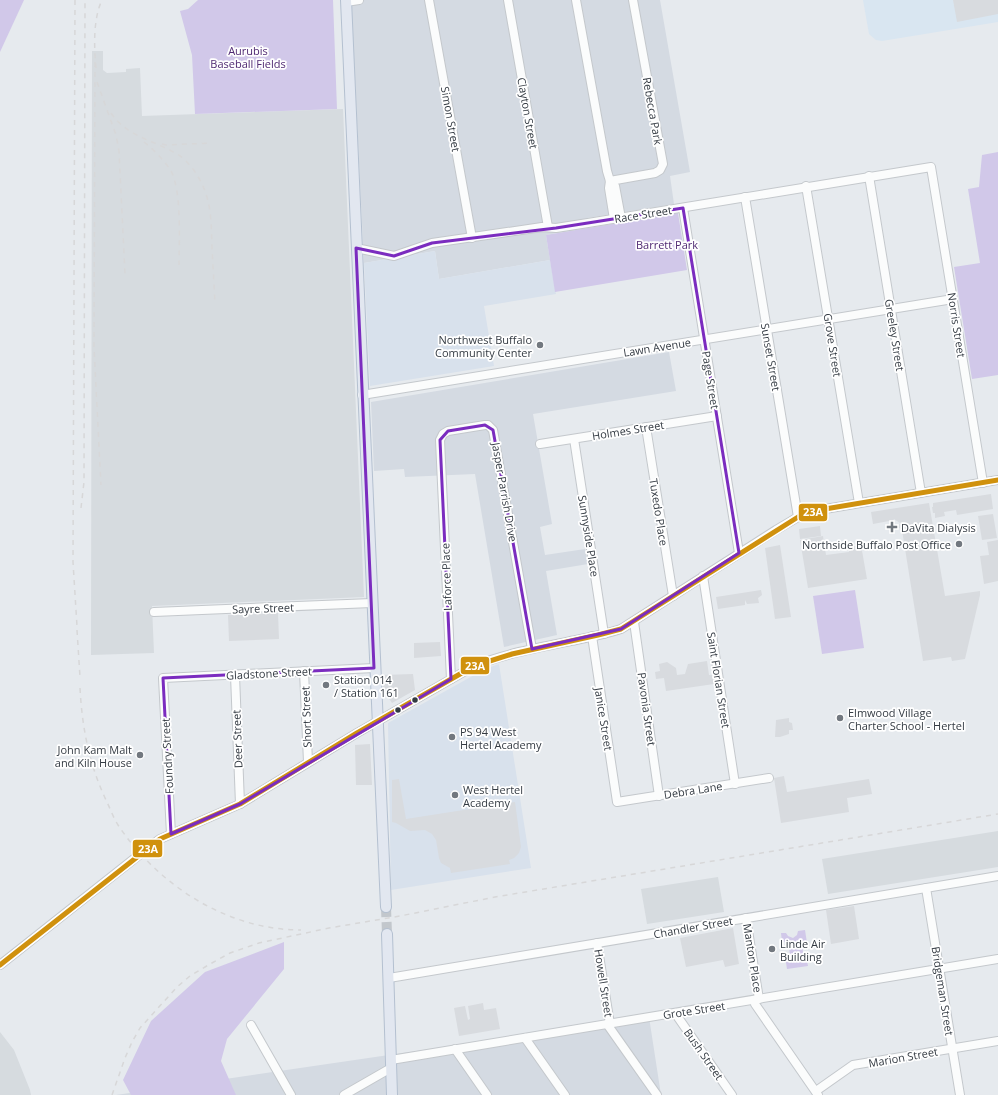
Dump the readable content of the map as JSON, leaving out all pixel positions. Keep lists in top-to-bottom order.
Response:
{
  "streets": {
    "street": [
      "Rebecca Park",
      "Clayton Street",
      "Simon Street",
      "Race Street",
      "Norris Street",
      "Greeley Street",
      "Grove Street",
      "Lawn Avenue",
      "Sunset Street",
      "Page Street",
      "Holmes Street",
      "Jasper Parrish Drive",
      "Tuxedo Place",
      "Sunnyside Place",
      "Laforce Place",
      "Sayre Street",
      "Gladstone Street",
      "Saint Florian Street",
      "Pavonia Street",
      "Short Street",
      "Janice Street",
      "Deer Street",
      "Foundry Street",
      "Debra Lane",
      "Chandler Street",
      "Manton Place",
      "Howell Street",
      "Bridgeman Street",
      "Grote Street",
      "Bush Street",
      "Marion Street"
    ]
  },
  "crossings": [
    ["Clayton Street", "Race Street"],
    ["Simon Street", "Race Street"],
    ["Race Street", "Norris Street"],
    ["Race Street", "Greeley Street"],
    ["Race Street", "Grove Street"],
    ["Race Street", "Sunset Street"],
    ["Race Street", "Page Street"],
    ["Norris Street", "Lawn Avenue"],
    ["Greeley Street", "Lawn Avenue"],
    ["Grove Street", "Lawn Avenue"],
    ["Lawn Avenue", "Sunset Street"],
    ["Lawn Avenue", "Page Street"],
    ["Page Street", "Holmes Street"],
    ["Holmes Street", "Tuxedo Place"],
    ["Holmes Street", "Sunnyside Place"],
    ["Jasper Parrish Drive", "Laforce Place"],
    ["Gladstone Street", "Short Street"],
    ["Gladstone Street", "Deer Street"],
    ["Gladstone Street", "Foundry Street"],
    ["Saint Florian Street", "Debra Lane"],
    ["Pavonia Street", "Debra Lane"],
    ["Janice Street", "Debra Lane"],
    ["Chandler Street", "Manton Place"],
    ["Chandler Street", "Howell Street"],
    ["Chandler Street", "Bridgeman Street"],
    ["Manton Place", "Grote Street"],
    ["Manton Place", "Marion Street"],
    ["Howell Street", "Grote Street"],
    ["Bridgeman Street", "Grote Street"],
    ["Bridgeman Street", "Marion Street"],
    ["Grote Street", "Bush Street"]
  ],
  "parks": ["Aurubis Baseball Fields", "Barrett Park"],
  "places": {
    "other": [
      "Northwest Buffalo Community Center",
      "Northside Buffalo Post Office",
      "Station 014 / Station 161",
      "Elmwood Village Charter School - Hertel",
      "PS 94 West Hertel Academy",
      "John Kam Malt and Kiln House",
      "West Hertel Academy",
      "Linde Air Building"
    ],
    "health": ["DaVita Dialysis"]
  },
  "lines": ["transit line 23A"]
}
